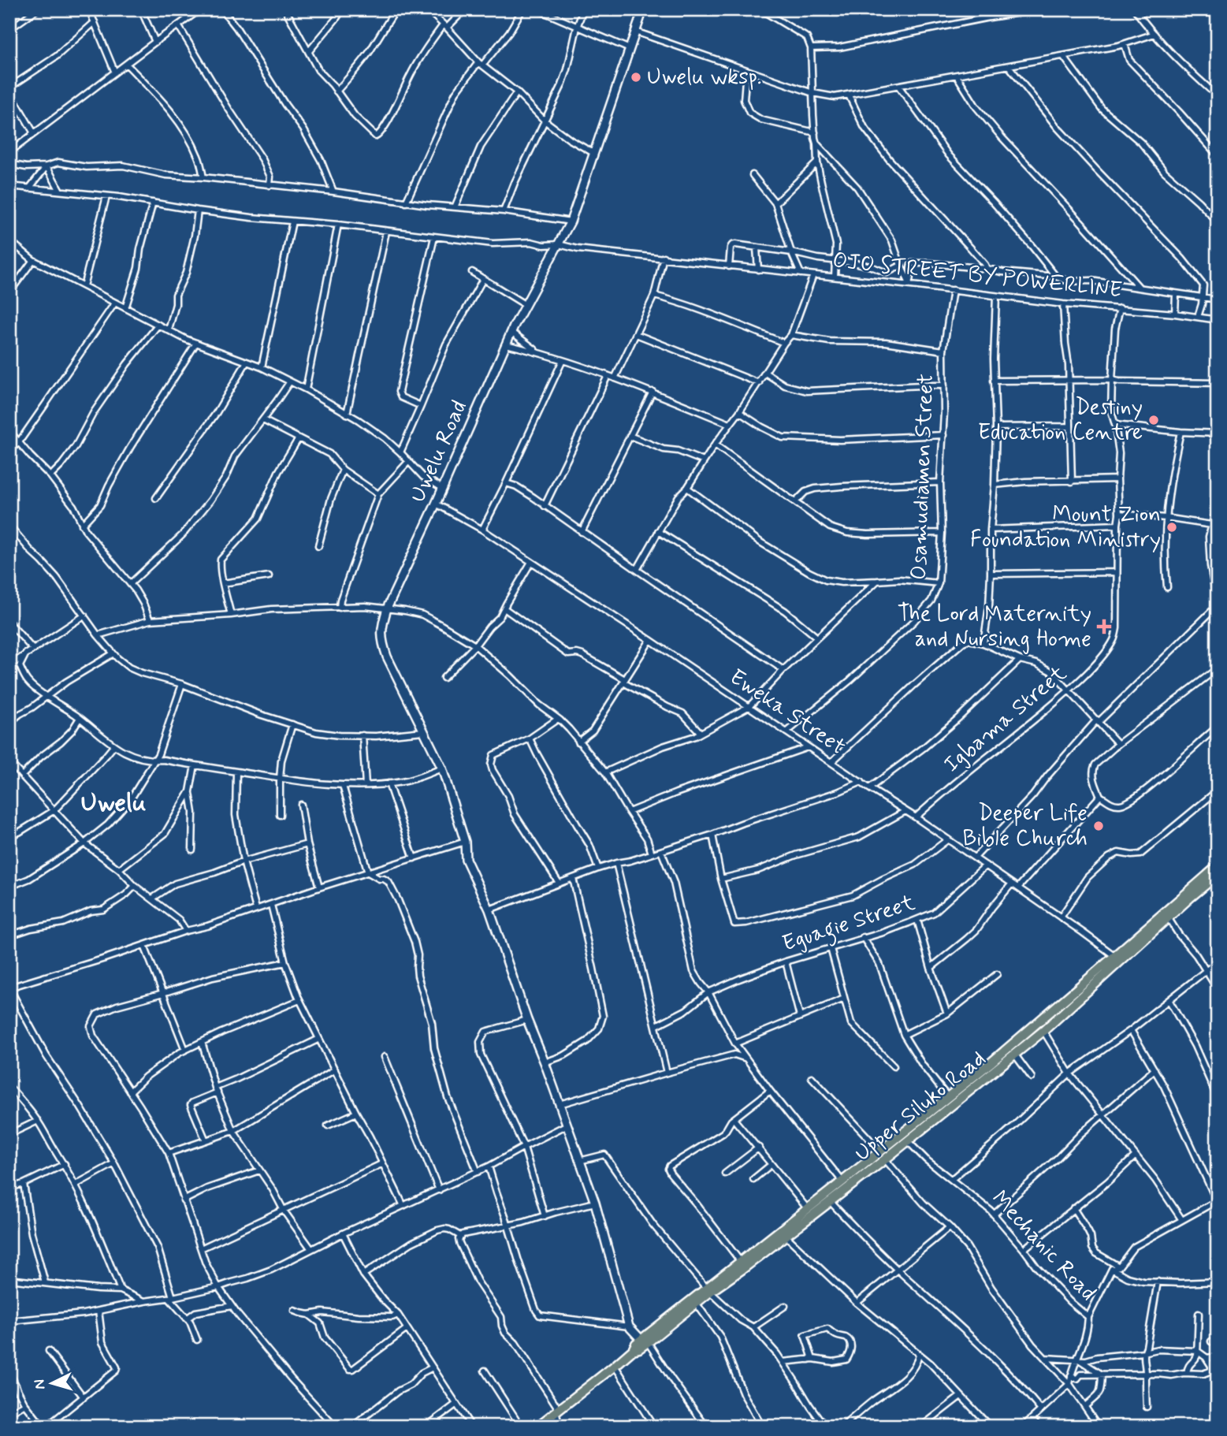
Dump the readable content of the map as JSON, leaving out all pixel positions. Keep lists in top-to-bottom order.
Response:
{
  "streets": {
    "main road": ["Upper Siluko Road"],
    "street": [
      "OJO STREET BY POWERLINE",
      "Uwelu Road",
      "Osamudiamen Street",
      "Eweka Street",
      "Igbama Street",
      "Eguagie Street",
      "Mechanic Road"
    ]
  },
  "crossings": [
    ["OJO STREET BY POWERLINE", "Osamudiamen Street"],
    ["OJO STREET BY POWERLINE", "Igbama Street"],
    ["Uwelu Road", "Eweka Street"],
    ["Osamudiamen Street", "Eweka Street"],
    ["Eweka Street", "Igbama Street"],
    ["Eweka Street", "Eguagie Street"],
    ["Eweka Street", "Upper Siluko Road"],
    ["Upper Siluko Road", "Mechanic Road"]
  ],
  "districts": ["Uwelu"],
  "places": {
    "other": [
      "Uwelu wksp.",
      "Destiny Education Centre",
      "Mount Zion Foundation Ministry",
      "Deeper Life Bible Church"
    ],
    "health": ["The Lord Maternity and Nursing Home"]
  },
  "north": "left"
}
